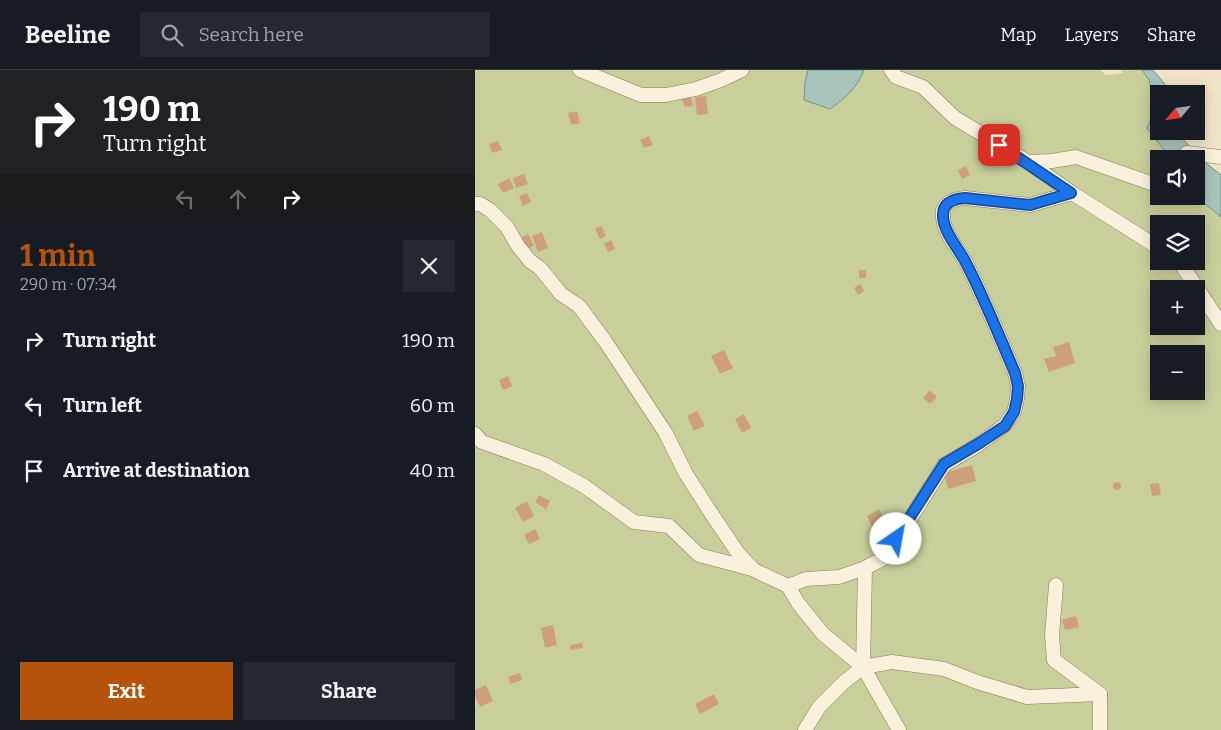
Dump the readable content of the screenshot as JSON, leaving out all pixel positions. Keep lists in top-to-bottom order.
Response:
{
  "north": "bottom left",
  "page": {
    "header": "Beeline",
    "search": "Search here",
    "nav": ["Map", "Layers", "Share"],
    "turn": ["190 m", "Turn right"],
    "map_buttons": ["+", "−"],
    "heading": ["1 min", "290 m · 07:34"],
    "list": [
      {
        "name": "Turn right",
        "value": "190 m"
      },
      {
        "name": "Turn left",
        "value": "60 m"
      },
      {
        "name": "Arrive at destination",
        "value": "40 m"
      }
    ],
    "buttons": ["Exit", "Share"]
  }
}
